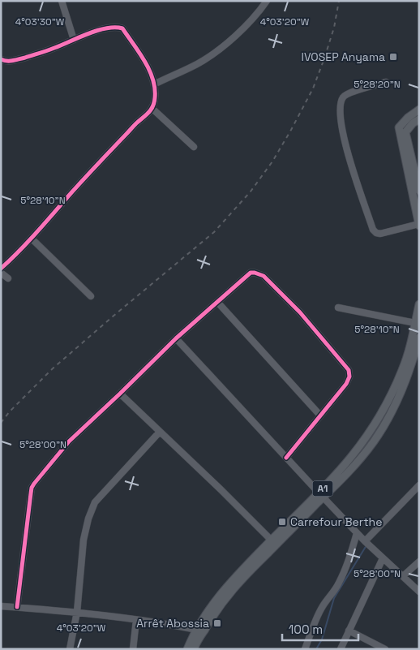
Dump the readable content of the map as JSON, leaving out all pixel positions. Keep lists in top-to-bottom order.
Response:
{
  "streets": {
    "main road": ["A1"]
  },
  "places": {
    "transit": ["IVOSEP Anyama", "Carrefour Berthe", "Arrêt Abossia"]
  },
  "scale_bar": "100 m",
  "coordinates": [
    "4°03'30\"W",
    "4°03'20\"W",
    "5°28'20\"N",
    "5°28'10\"N",
    "5°28'00\"N"
  ]
}
